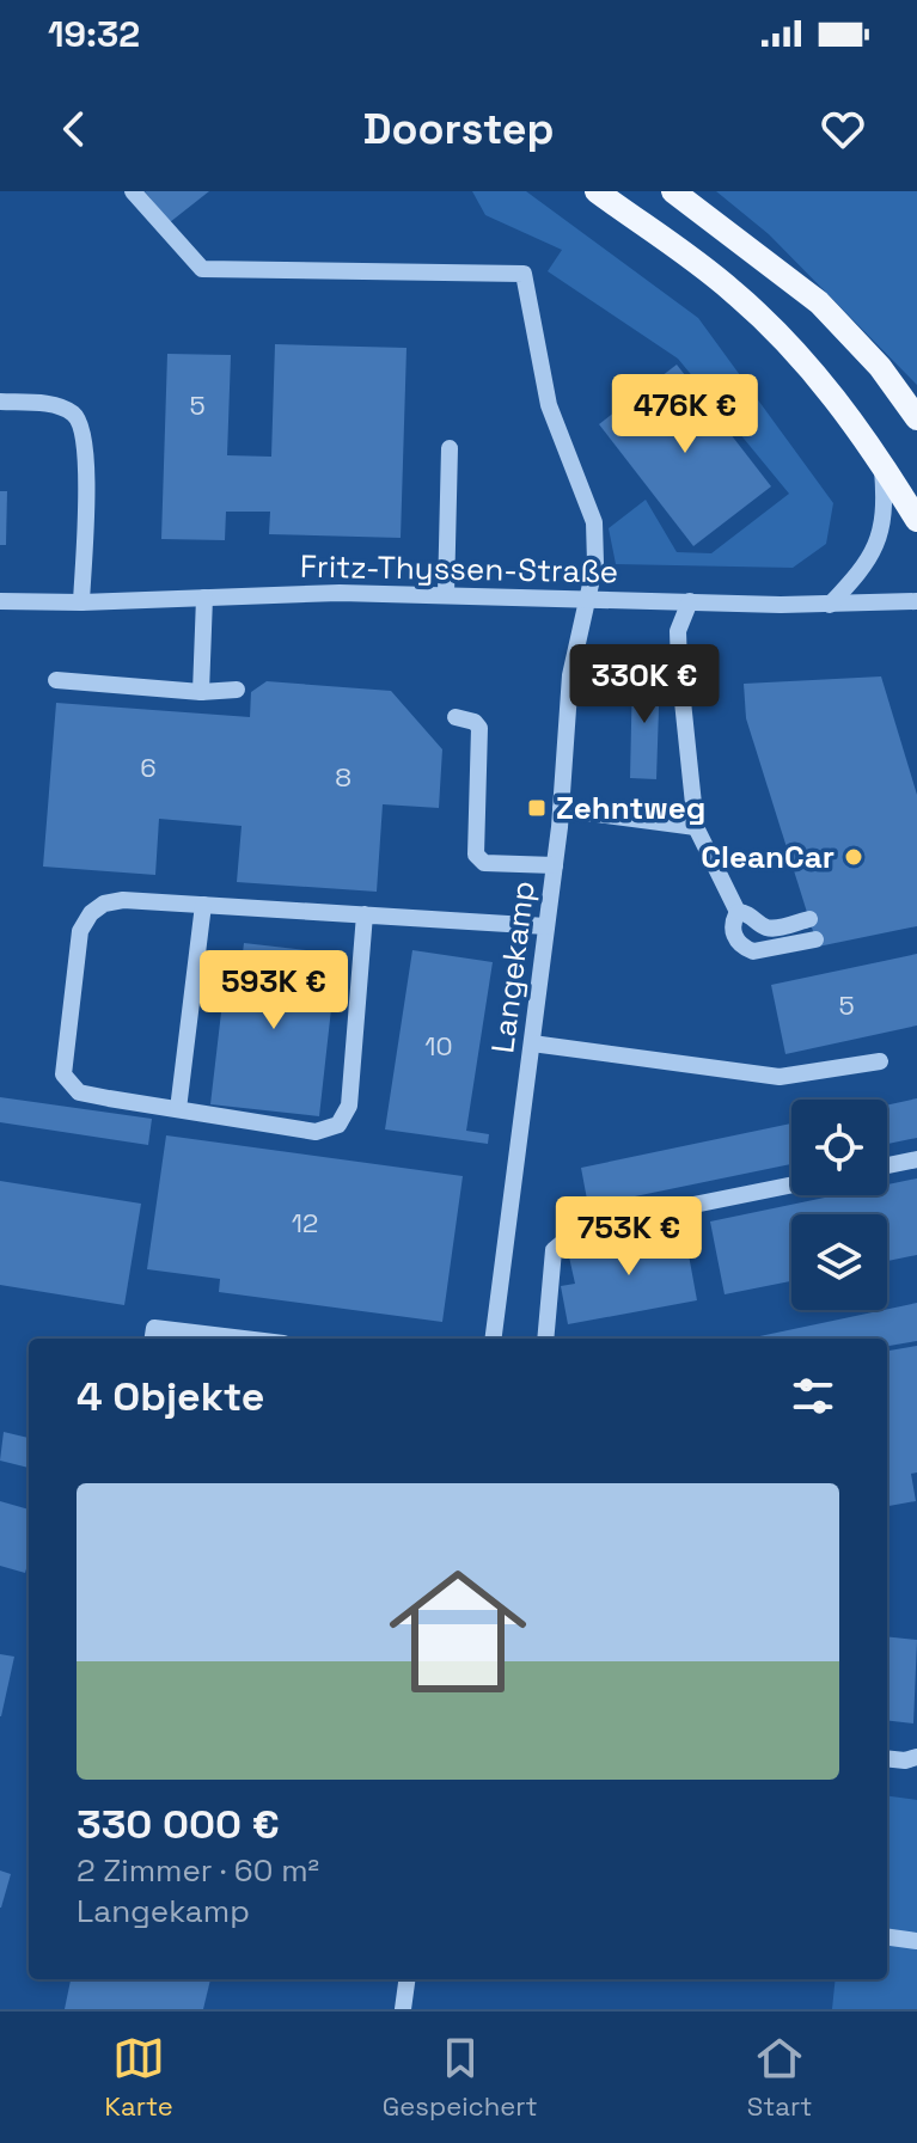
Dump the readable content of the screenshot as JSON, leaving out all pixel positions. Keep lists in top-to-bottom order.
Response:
{
  "streets": {
    "street": ["Fritz-Thyssen-Straße", "Langekamp"]
  },
  "crossings": [
    ["Fritz-Thyssen-Straße", "Langekamp"]
  ],
  "places": {
    "transit": ["Zehntweg"],
    "other": ["CleanCar"]
  },
  "house_numbers": [
    "5",
    "6",
    "8",
    "5",
    "10",
    "12"
  ],
  "page": {
    "status": "19:32",
    "header": "Doorstep",
    "price": [
      "476K €",
      "330K €",
      "593K €",
      "753K €"
    ],
    "heading": "4 Objekte",
    "list": [
      {
        "name": "330 000 €",
        "note": "2 Zimmer · 60 m² · Langekamp"
      }
    ],
    "tabs": ["Karte", "Gespeichert", "Start"]
  }
}
